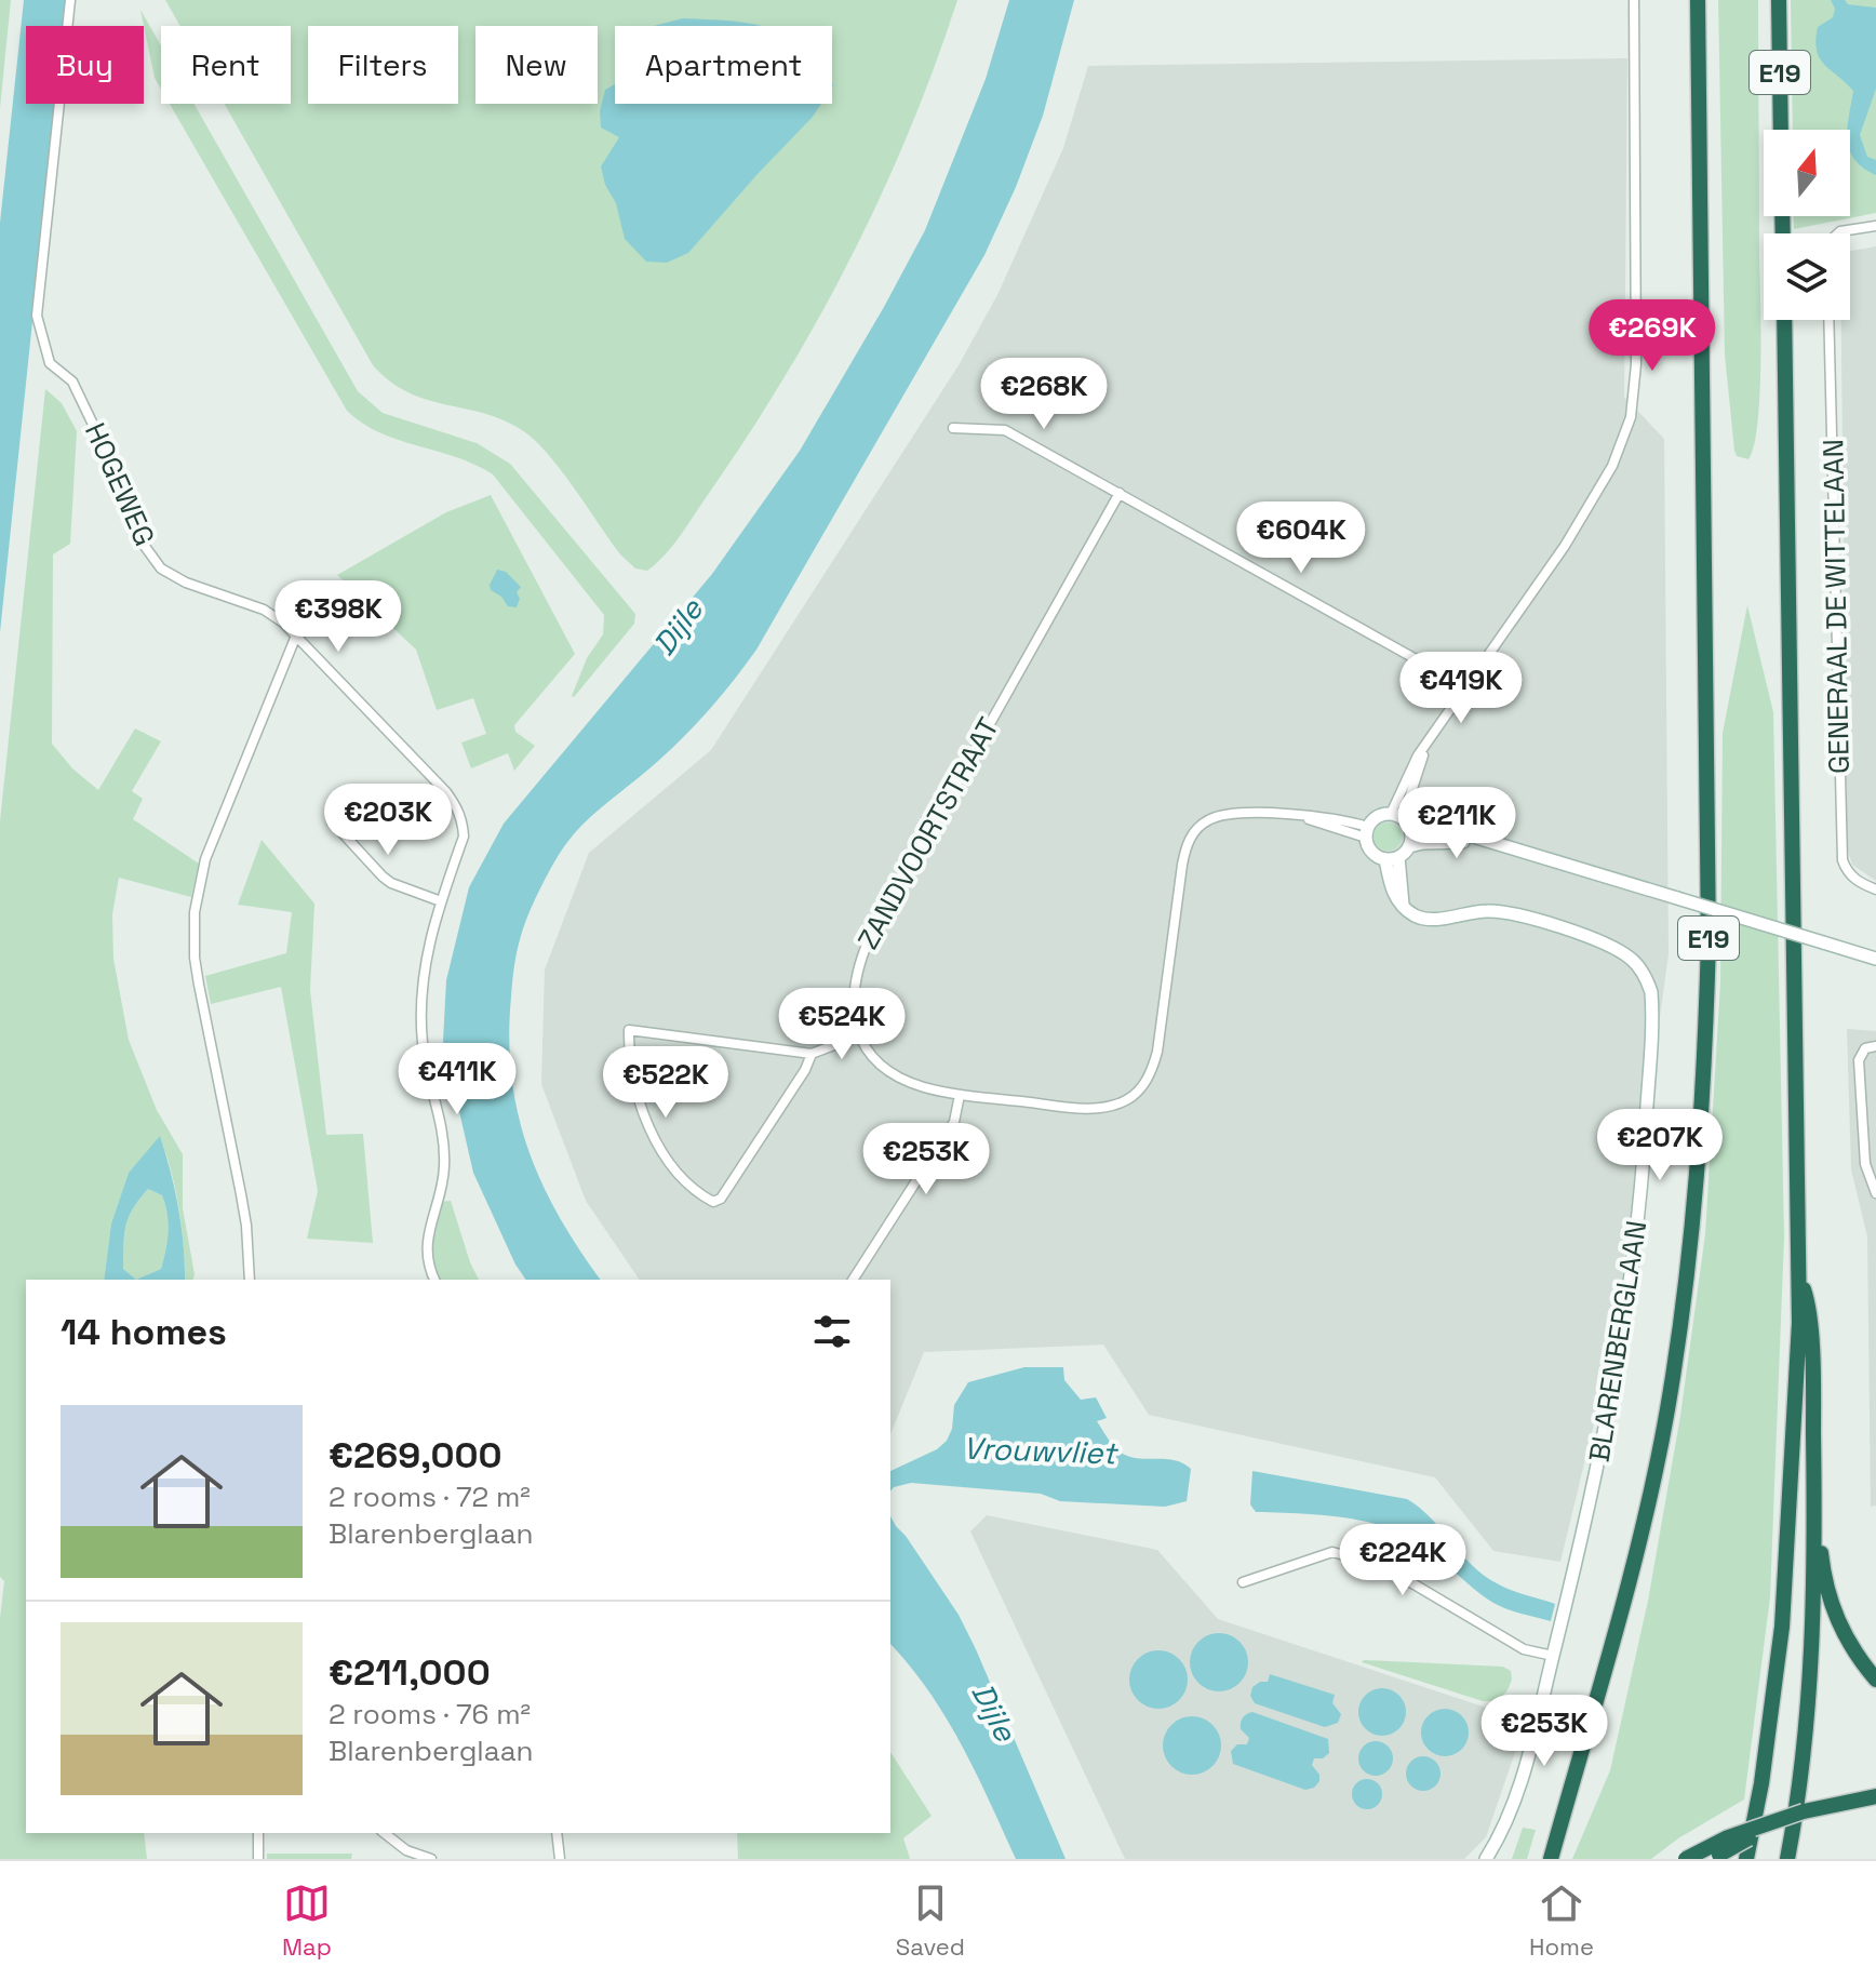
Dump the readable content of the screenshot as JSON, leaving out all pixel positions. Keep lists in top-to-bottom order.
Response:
{
  "streets": {
    "highway": ["E19"],
    "street": [
      "HOGEWEG",
      "GENERAAL DE WITTELAAN",
      "ZANDVOORTSTRAAT",
      "BLARENBERGLAAN"
    ]
  },
  "water": ["Dijle", "Vrouwvliet"],
  "north": "top",
  "page": {
    "chip": [
      "Buy",
      "Rent",
      "Filters",
      "New",
      "Apartment"
    ],
    "price": [
      "€269K",
      "€268K",
      "€604K",
      "€398K",
      "€419K",
      "€203K",
      "€211K",
      "€524K",
      "€411K",
      "€522K",
      "€207K",
      "€253K",
      "€224K",
      "€253K"
    ],
    "heading": "14 homes",
    "list": [
      {
        "name": "€269,000",
        "note": "2 rooms · 72 m² · Blarenberglaan"
      },
      {
        "name": "€211,000",
        "note": "2 rooms · 76 m² · Blarenberglaan"
      }
    ],
    "tabs": ["Map", "Saved", "Home"]
  }
}
